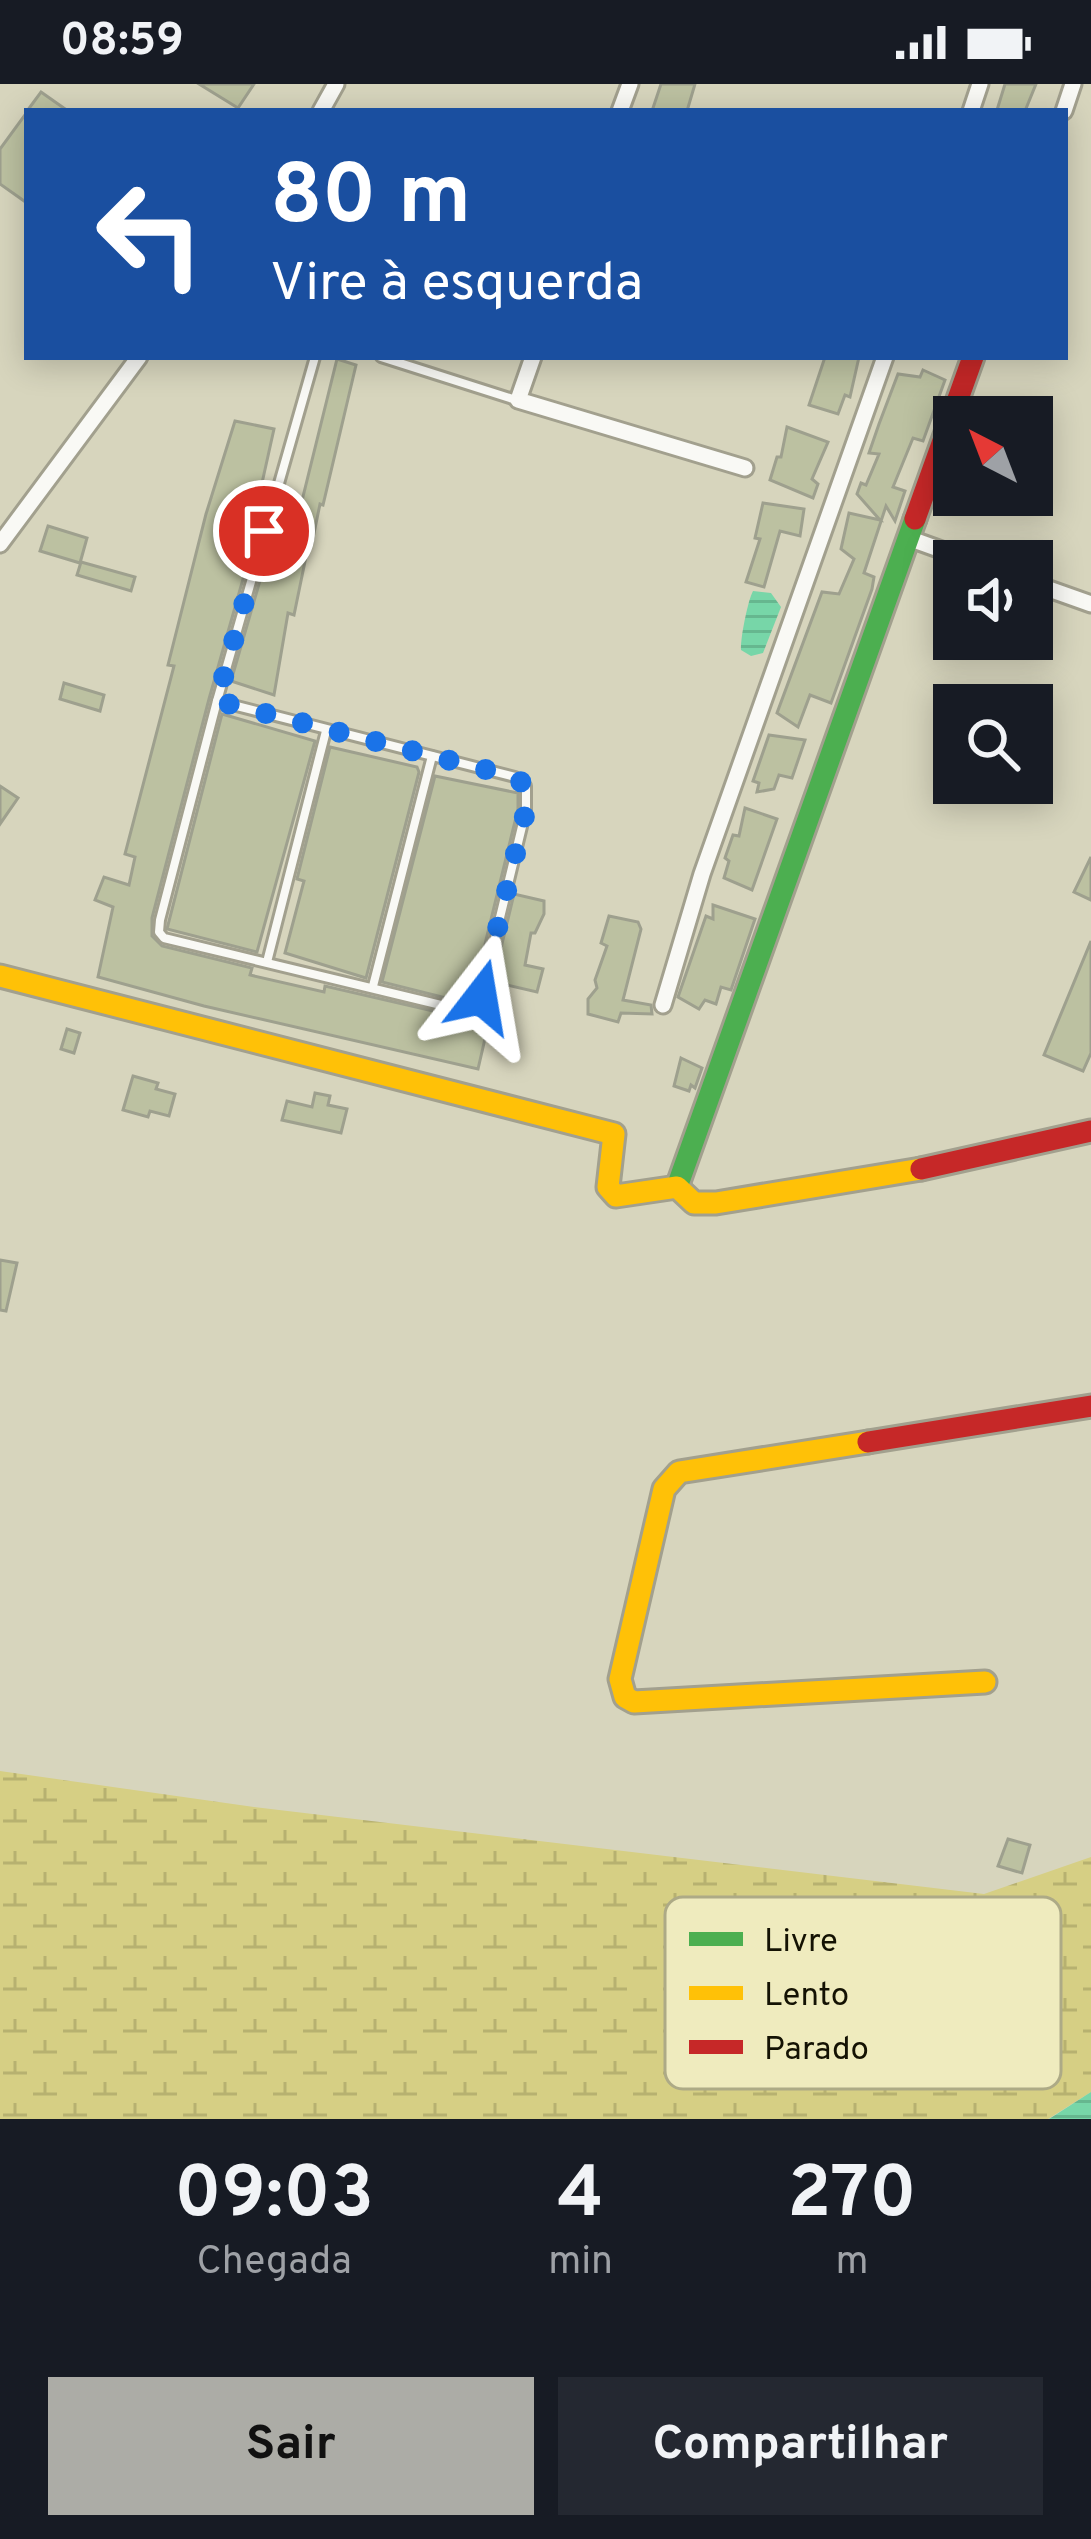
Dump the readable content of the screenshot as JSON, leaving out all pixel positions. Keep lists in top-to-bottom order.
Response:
{
  "legend": ["Livre", "Lento", "Parado"],
  "north": "top left",
  "page": {
    "status": "08:59",
    "turn": ["80 m", "Vire à esquerda"],
    "eta": [
      "09:03",
      "Chegada",
      "4",
      "min",
      "270",
      "m"
    ],
    "buttons": ["Sair", "Compartilhar"]
  }
}
